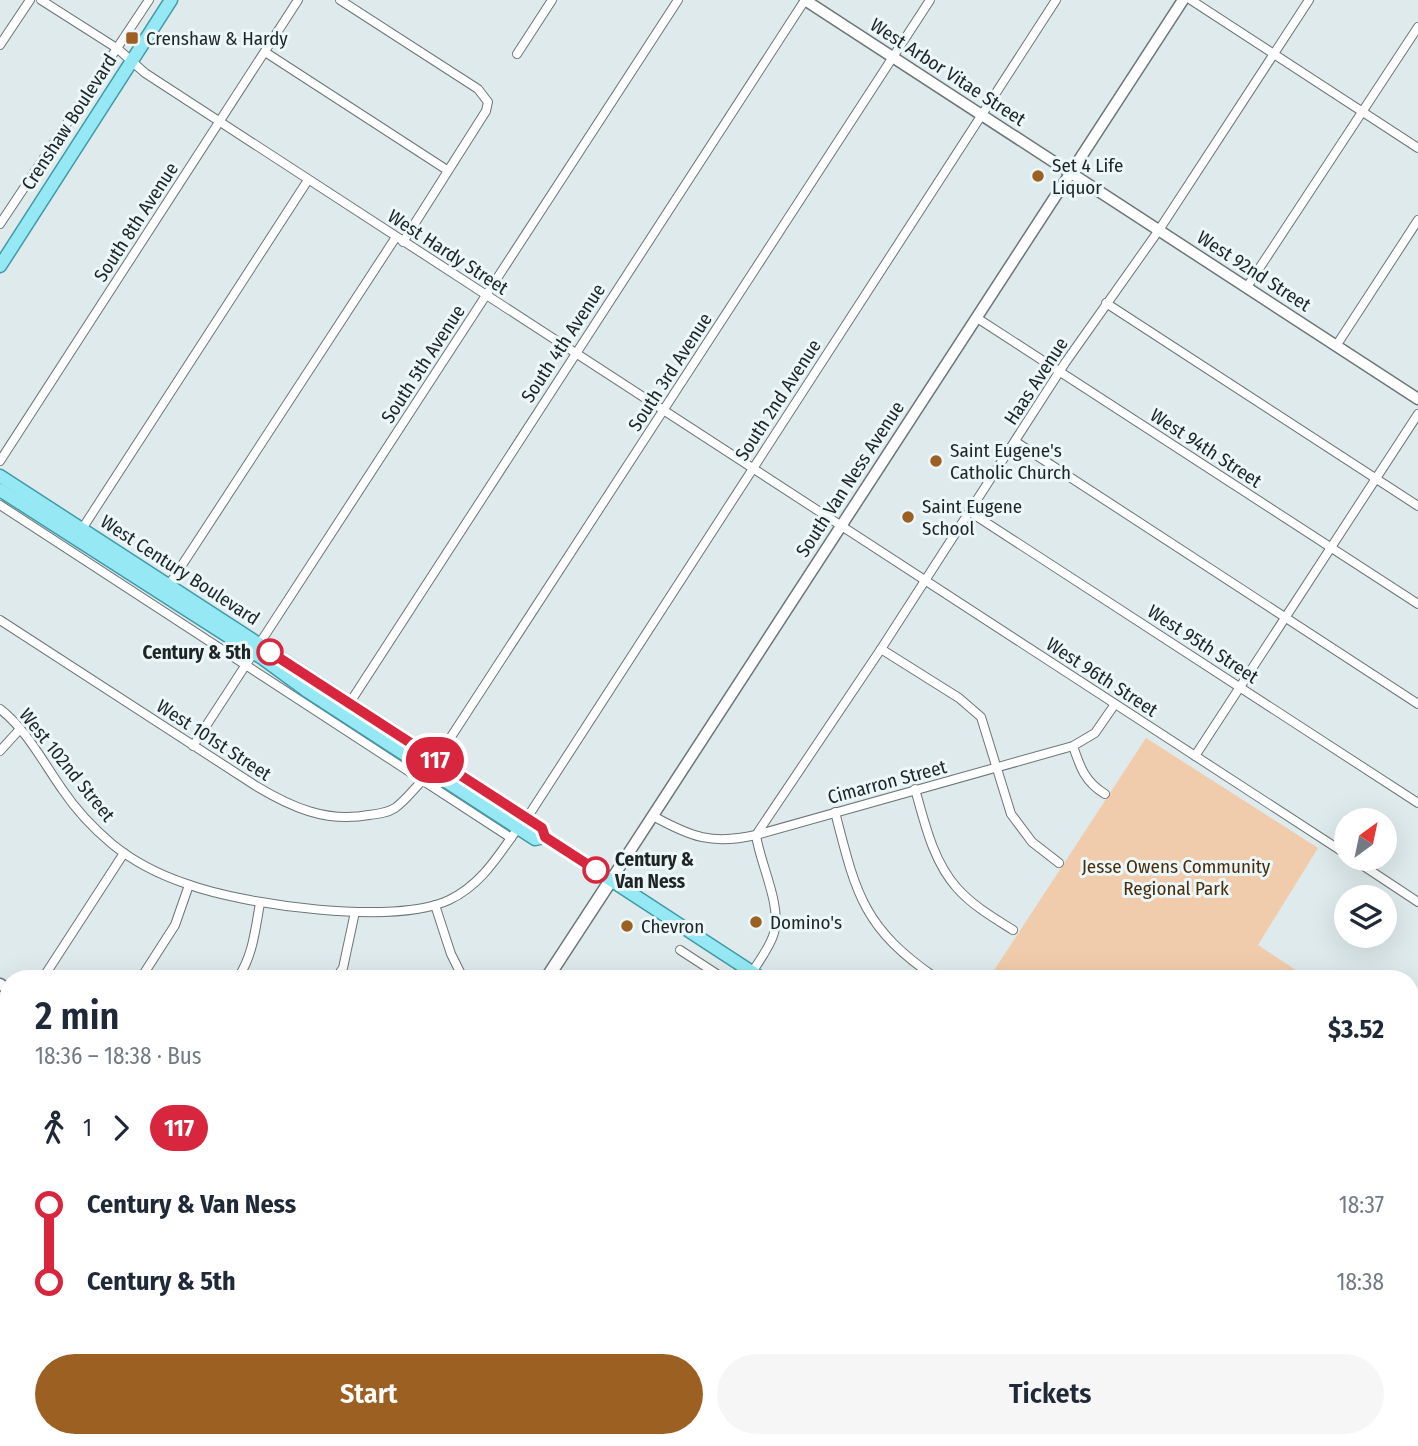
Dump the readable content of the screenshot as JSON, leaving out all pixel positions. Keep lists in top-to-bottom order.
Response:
{
  "streets": {
    "main road": ["Crenshaw Boulevard", "South Van Ness Avenue", "West Century Boulevard"],
    "street": [
      "West Arbor Vitae Street",
      "South 8th Avenue",
      "West Hardy Street",
      "West 92nd Street",
      "South 4th Avenue",
      "South 5th Avenue",
      "South 3rd Avenue",
      "Haas Avenue",
      "South 2nd Avenue",
      "West 94th Street",
      "West 95th Street",
      "West 96th Street",
      "West 101st Street",
      "West 102nd Street",
      "Cimarron Street"
    ]
  },
  "crossings": [
    ["West Arbor Vitae Street", "West 92nd Street"],
    ["West Arbor Vitae Street", "South 4th Avenue"],
    ["West Arbor Vitae Street", "South 3rd Avenue"],
    ["West Arbor Vitae Street", "South 2nd Avenue"],
    ["West Arbor Vitae Street", "South Van Ness Avenue"],
    ["Crenshaw Boulevard", "West Hardy Street"],
    ["South 8th Avenue", "West Hardy Street"],
    ["West Hardy Street", "South 4th Avenue"],
    ["West Hardy Street", "South 5th Avenue"],
    ["West Hardy Street", "South 3rd Avenue"],
    ["West Hardy Street", "South 2nd Avenue"],
    ["West Hardy Street", "South Van Ness Avenue"],
    ["West Hardy Street", "West 96th Street"],
    ["West 92nd Street", "Haas Avenue"],
    ["West 92nd Street", "South Van Ness Avenue"],
    ["South 4th Avenue", "West Century Boulevard"],
    ["South 5th Avenue", "West Century Boulevard"],
    ["South 5th Avenue", "West 101st Street"],
    ["South 3rd Avenue", "West Century Boulevard"],
    ["Haas Avenue", "West 94th Street"],
    ["Haas Avenue", "West 95th Street"],
    ["Haas Avenue", "West 96th Street"],
    ["Haas Avenue", "Cimarron Street"],
    ["South 2nd Avenue", "West Century Boulevard"],
    ["South 2nd Avenue", "West 102nd Street"],
    ["West 94th Street", "South Van Ness Avenue"],
    ["South Van Ness Avenue", "West Century Boulevard"],
    ["South Van Ness Avenue", "West 96th Street"],
    ["South Van Ness Avenue", "Cimarron Street"],
    ["West Century Boulevard", "West 101st Street"],
    ["West 96th Street", "Cimarron Street"]
  ],
  "parks": ["Jesse Owens Community Regional Park"],
  "places": {
    "transit": ["Crenshaw & Hardy"],
    "other": [
      "Set 4 Life Liquor",
      "Saint Eugene's Catholic Church",
      "Saint Eugene School",
      "Century & 5th",
      "Century & Van Ness",
      "Domino's",
      "Chevron"
    ]
  },
  "lines": ["bus line 117"],
  "north": "top right",
  "page": {
    "on_map": "117",
    "heading": ["2 min", "18:36 – 18:38 · Bus", "$3.52"],
    "legs": ["1", "117"],
    "list": [
      {
        "name": "Century & Van Ness",
        "value": "18:37"
      },
      {
        "name": "Century & 5th",
        "value": "18:38"
      }
    ],
    "buttons": ["Start", "Tickets"]
  }
}
